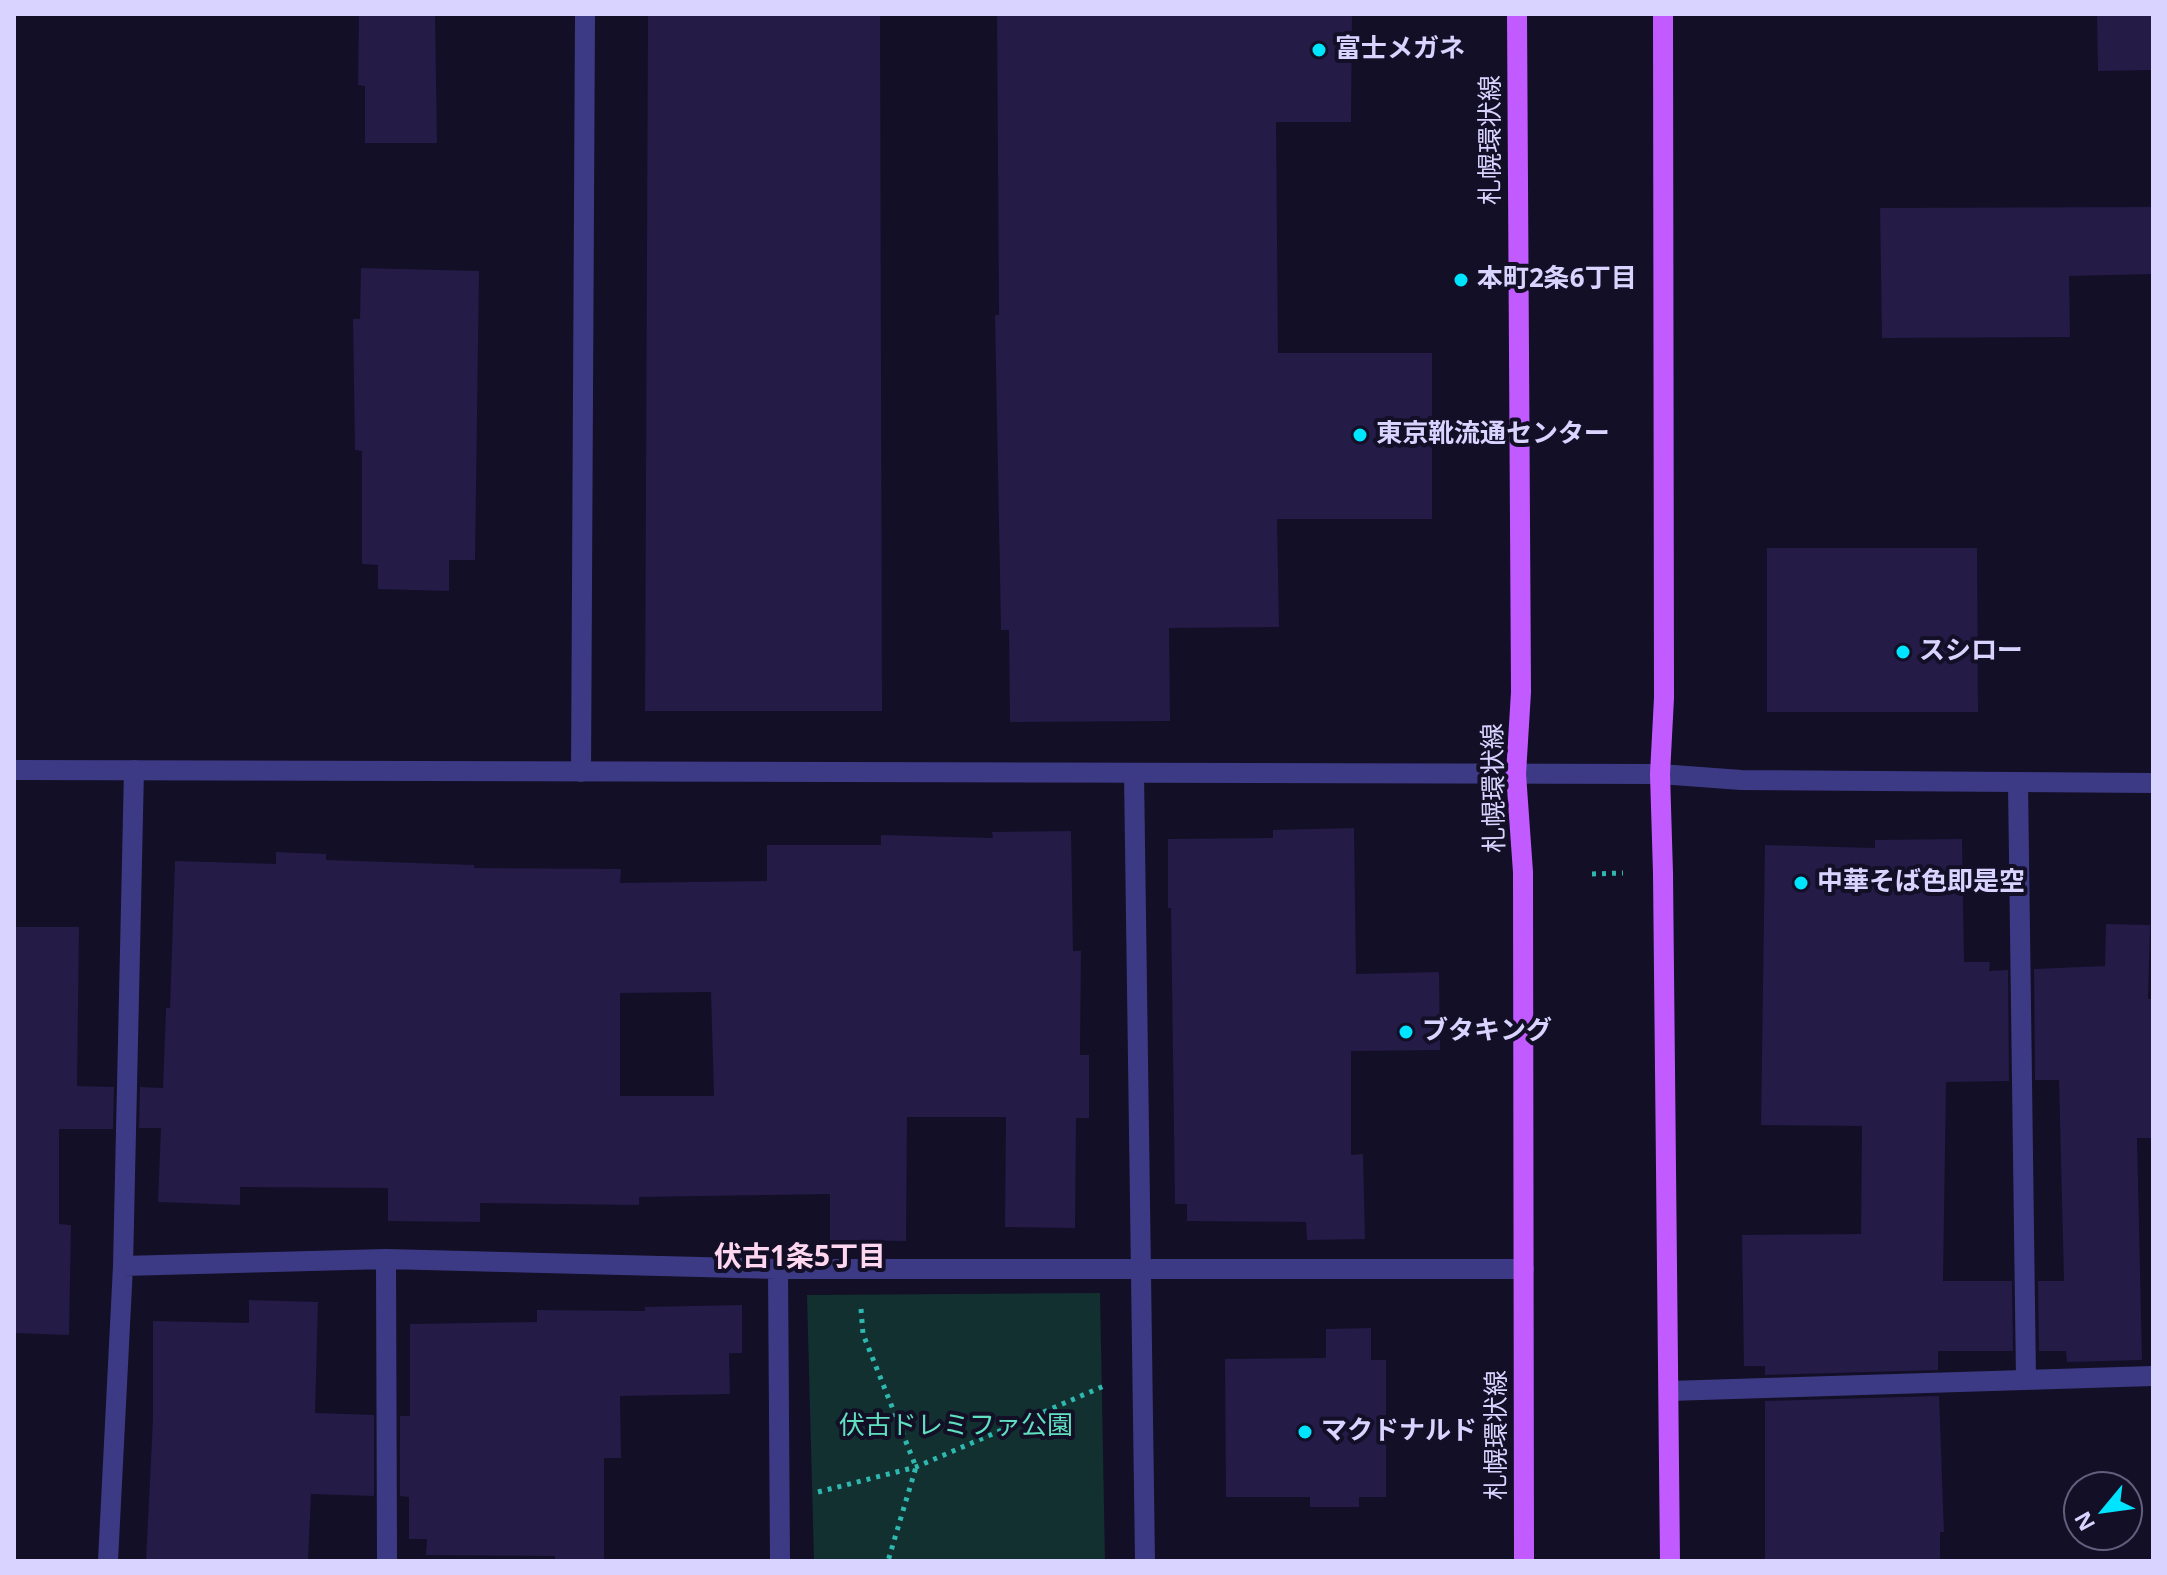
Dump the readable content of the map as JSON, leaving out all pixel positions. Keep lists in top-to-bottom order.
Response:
{
  "streets": {
    "main road": ["札幌環状線"]
  },
  "districts": ["伏古1条5丁目"],
  "parks": ["伏古ドレミファ公園"],
  "places": [
    "富士メガネ",
    "本町2条6丁目",
    "東京靴流通センター",
    "スシロー",
    "中華そば色即是空",
    "ブタキング",
    "マクドナルド"
  ],
  "north": "bottom left"
}
